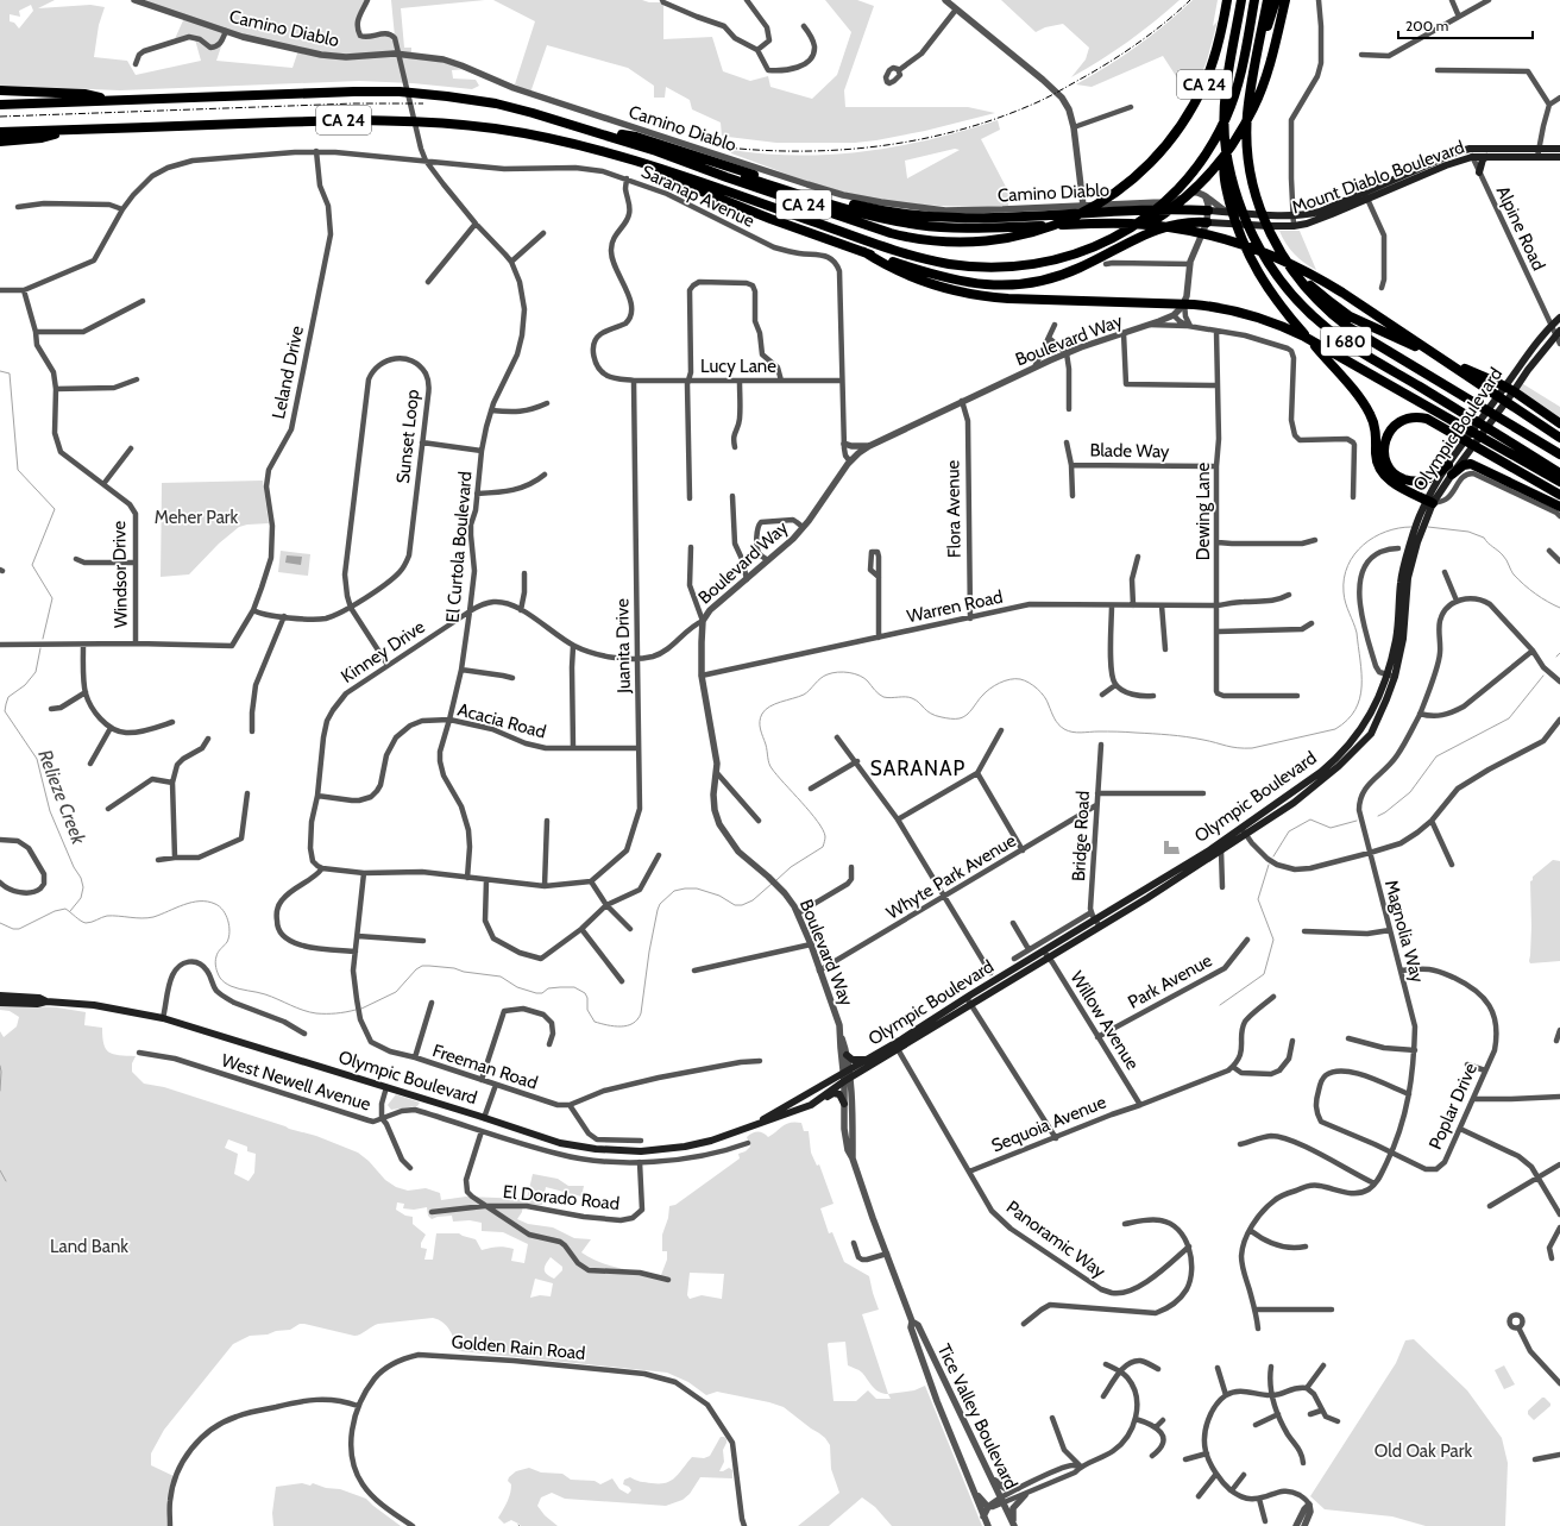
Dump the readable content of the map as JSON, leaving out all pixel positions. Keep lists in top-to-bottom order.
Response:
{
  "streets": {
    "highway": ["CA 24", "I 680"],
    "main road": ["Mount Diablo Boulevard", "Olympic Boulevard"],
    "street": [
      "Camino Diablo",
      "Saranap Avenue",
      "Alpine Road",
      "Boulevard Way",
      "Lucy Lane",
      "Leland Drive",
      "Sunset Loop",
      "Blade Way",
      "Flora Avenue",
      "Dewing Lane",
      "El Curtola Boulevard",
      "Windsor Drive",
      "Warren Road",
      "Juanita Drive",
      "Kinney Drive",
      "Acacia Road",
      "Bridge Road",
      "Whyte Park Avenue",
      "Magnolia Way",
      "Park Avenue",
      "Willow Avenue",
      "Freeman Road",
      "West Newell Avenue",
      "Poplar Drive",
      "Sequoia Avenue",
      "El Dorado Road",
      "Panoramic Way",
      "Golden Rain Road",
      "Tice Valley Boulevard"
    ]
  },
  "crossings": [
    ["Camino Diablo", "El Curtola Boulevard"],
    ["Mount Diablo Boulevard", "Alpine Road"],
    ["Saranap Avenue", "Boulevard Way"],
    ["Saranap Avenue", "Lucy Lane"],
    ["Saranap Avenue", "Leland Drive"],
    ["Saranap Avenue", "El Curtola Boulevard"],
    ["Saranap Avenue", "Windsor Drive"],
    ["Alpine Road", "Olympic Boulevard"],
    ["Boulevard Way", "Olympic Boulevard"],
    ["Boulevard Way", "Flora Avenue"],
    ["Boulevard Way", "Warren Road"],
    ["Boulevard Way", "Kinney Drive"],
    ["Boulevard Way", "Whyte Park Avenue"],
    ["Boulevard Way", "Tice Valley Boulevard"],
    ["Lucy Lane", "Juanita Drive"],
    ["Leland Drive", "Windsor Drive"],
    ["Olympic Boulevard", "Bridge Road"],
    ["Olympic Boulevard", "Willow Avenue"],
    ["Olympic Boulevard", "Panoramic Way"],
    ["Olympic Boulevard", "Tice Valley Boulevard"],
    ["Sunset Loop", "Kinney Drive"],
    ["Blade Way", "Dewing Lane"],
    ["Flora Avenue", "Warren Road"],
    ["Dewing Lane", "Warren Road"],
    ["El Curtola Boulevard", "Kinney Drive"],
    ["El Curtola Boulevard", "Acacia Road"],
    ["Juanita Drive", "Kinney Drive"],
    ["Juanita Drive", "Acacia Road"],
    ["Kinney Drive", "Acacia Road"],
    ["Bridge Road", "Whyte Park Avenue"],
    ["Magnolia Way", "Poplar Drive"],
    ["Park Avenue", "Willow Avenue"],
    ["Willow Avenue", "Sequoia Avenue"],
    ["West Newell Avenue", "El Dorado Road"],
    ["Sequoia Avenue", "Panoramic Way"]
  ],
  "districts": ["SARANAP"],
  "water": ["Relieze Creek"],
  "parks": ["Meher Park", "Land Bank", "Old Oak Park"],
  "scale_bar": "200 m"
}
